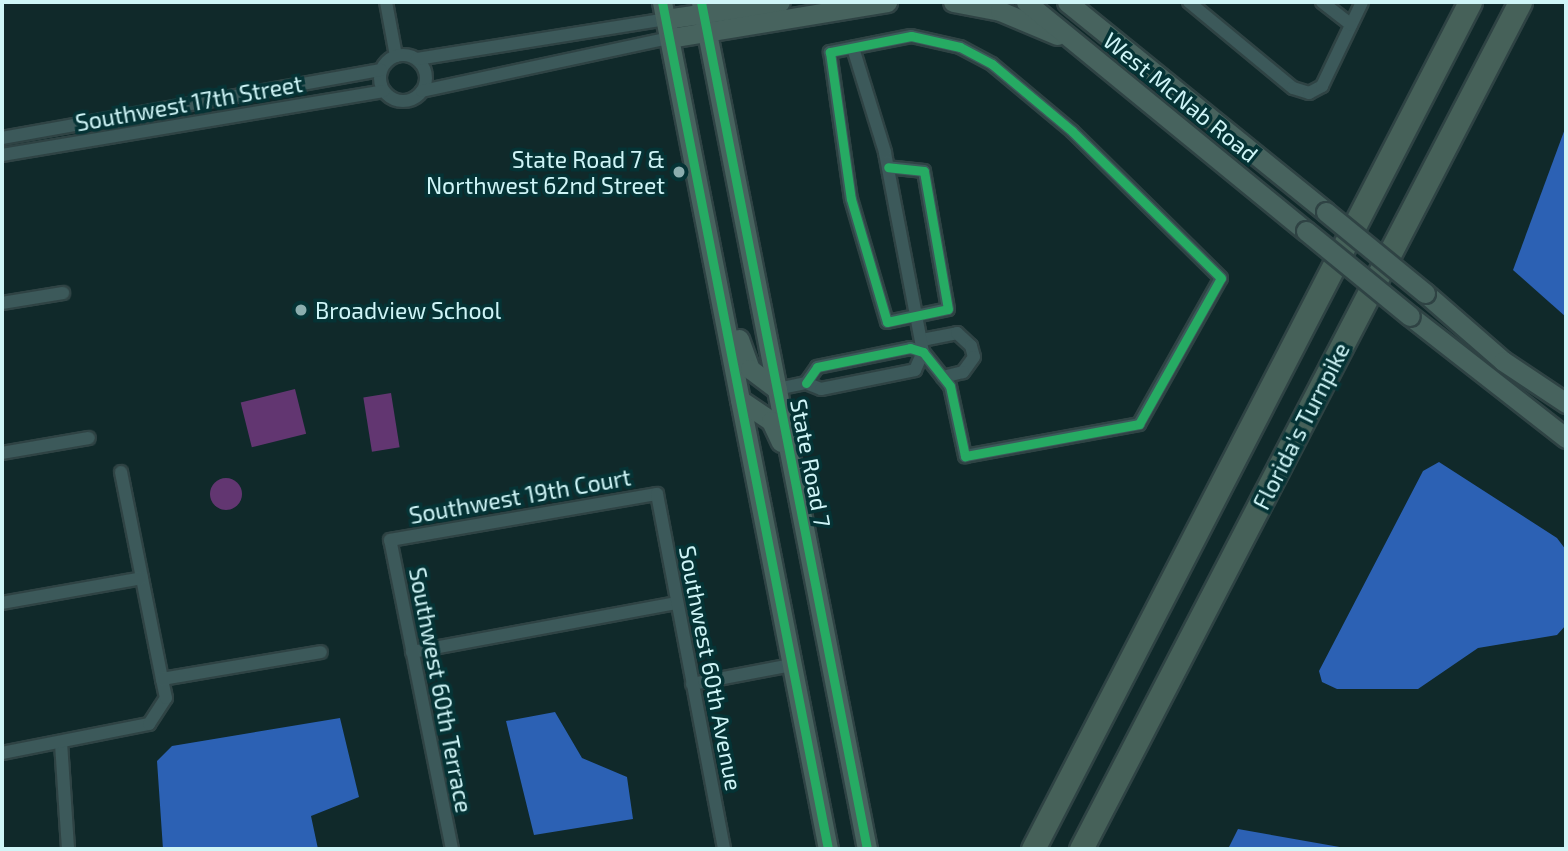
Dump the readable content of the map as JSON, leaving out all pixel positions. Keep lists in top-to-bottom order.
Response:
{
  "streets": {
    "highway": ["Florida's Turnpike"],
    "main road": ["West McNab Road", "State Road 7"],
    "street": [
      "Southwest 17th Street",
      "Southwest 19th Court",
      "Southwest 60th Avenue",
      "Southwest 60th Terrace"
    ]
  },
  "crossings": [
    ["Southwest 19th Court", "Southwest 60th Avenue"],
    ["Southwest 19th Court", "Southwest 60th Terrace"]
  ],
  "places": ["State Road 7 & Northwest 62nd Street", "Broadview School"]
}
